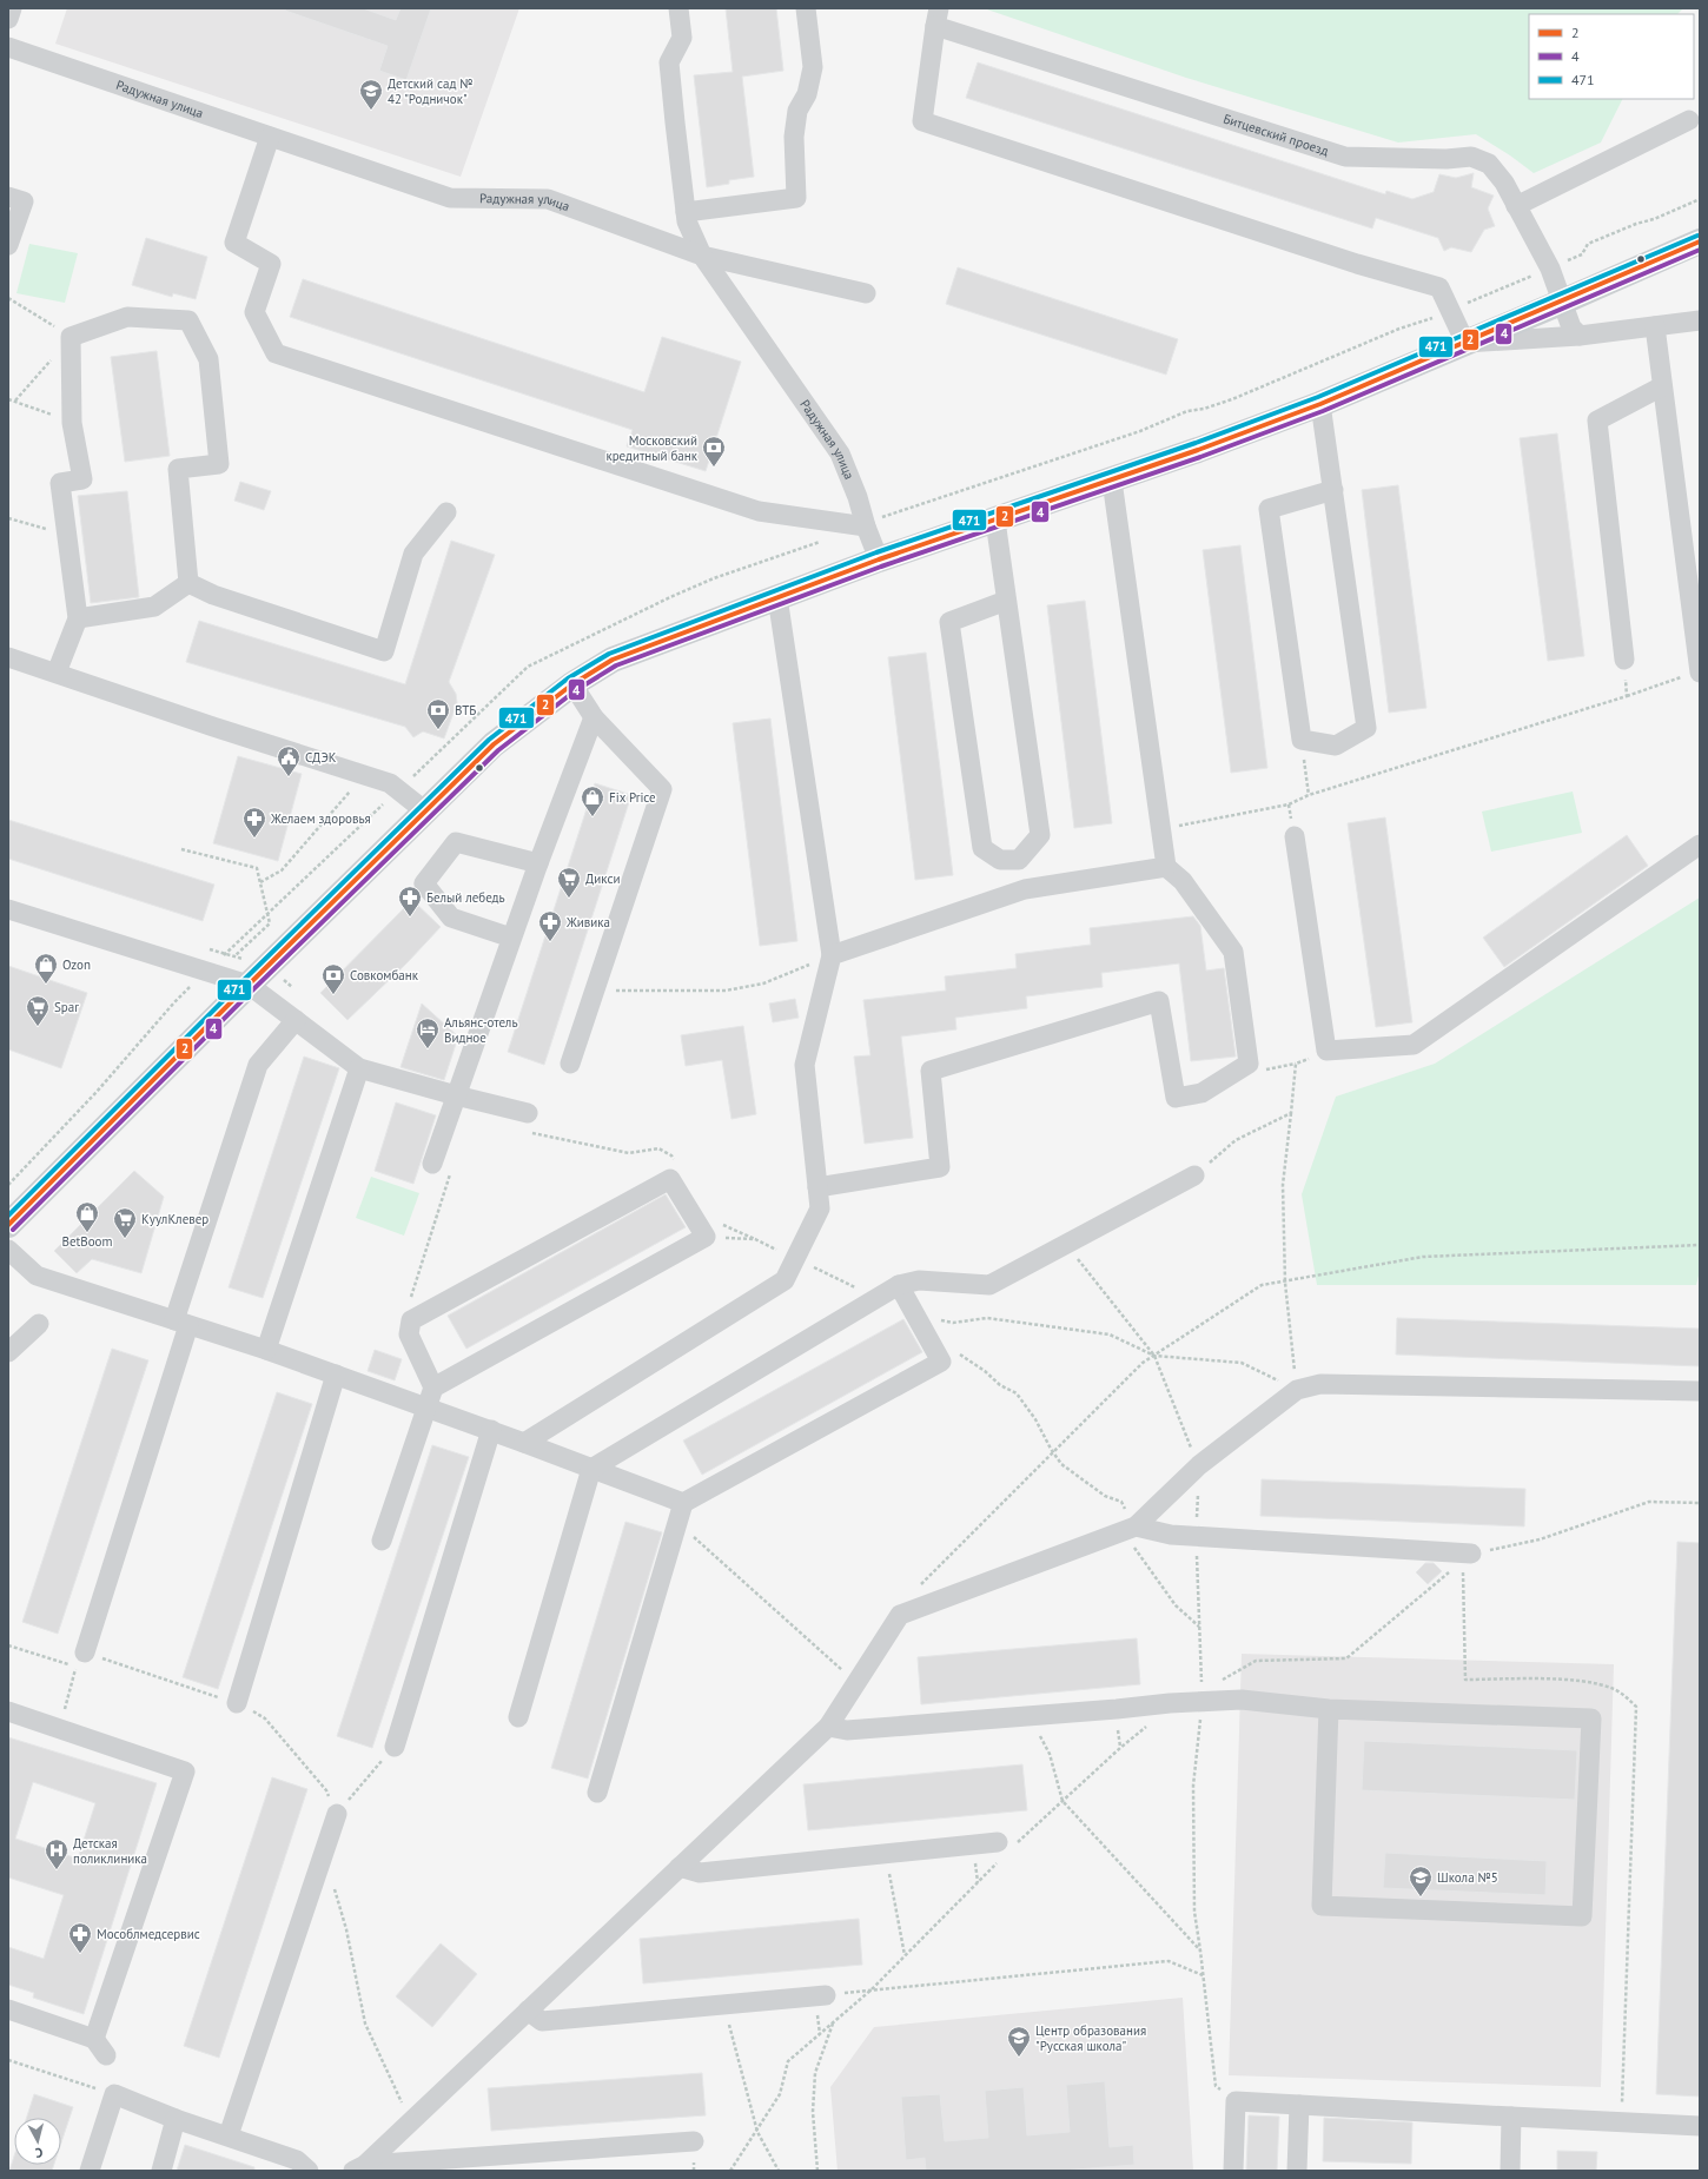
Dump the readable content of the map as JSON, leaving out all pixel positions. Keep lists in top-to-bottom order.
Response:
{
  "streets": {
    "street": ["Радужная улица", "Битцевский проезд"]
  },
  "places": {
    "school or university": ["Детский сад № 42 \"Родничок\"", "Школа №5", "Центр образования \"Русская школа\""],
    "bank": ["Московский кредитный банк", "ВТБ", "Совкомбанк"],
    "public building": ["СДЭК"],
    "shop": ["Fix Price", "Ozon", "BetBoom"],
    "pharmacy": [
      "Желаем здоровья",
      "Белый лебедь",
      "Живика",
      "Мособлмедсервис"
    ],
    "supermarket": ["Дикси", "Spar", "КуулКлевер"],
    "hotel": ["Альянс-отель Видное"],
    "hospital": ["Детская поликлиника"]
  },
  "lines": ["transit line 471", "transit line 2", "transit line 4"],
  "legend": ["2", "4", "471"],
  "north": "bottom"
}
